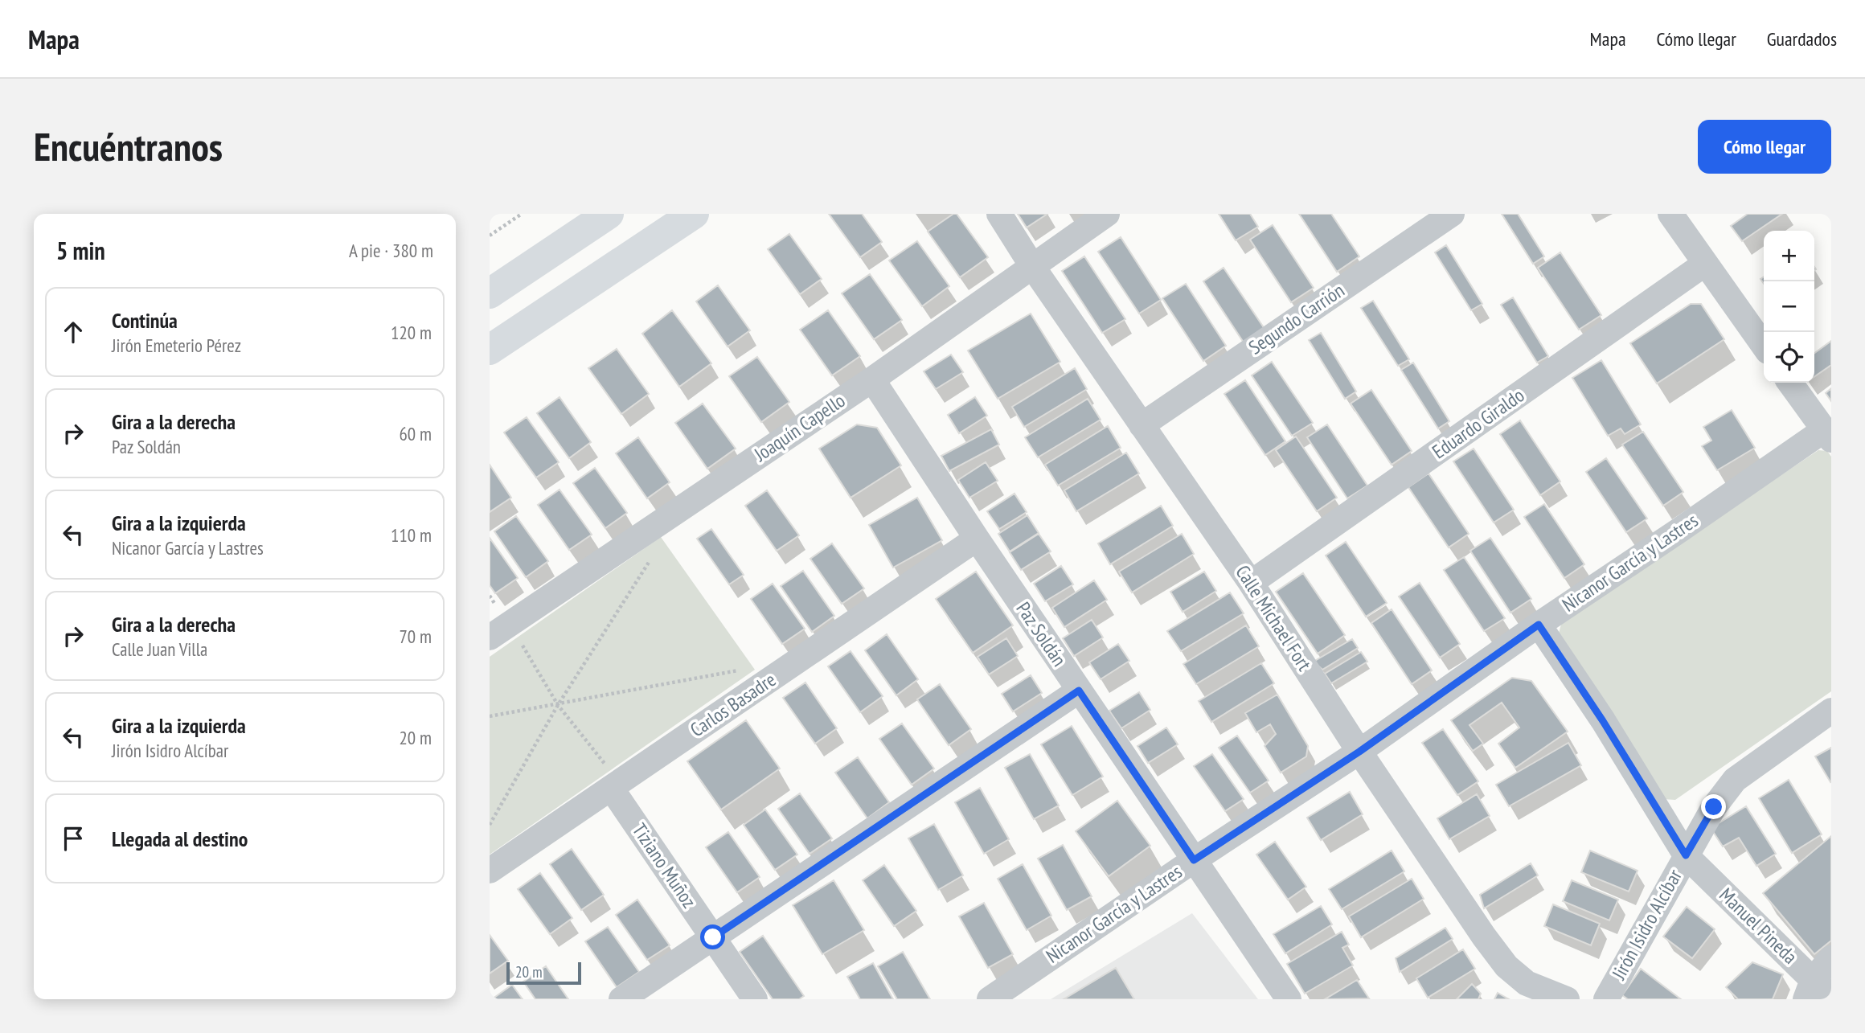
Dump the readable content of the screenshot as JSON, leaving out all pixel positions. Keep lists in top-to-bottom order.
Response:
{
  "streets": {
    "street": [
      "Segundo Carrión",
      "Eduardo Giraldo",
      "Joaquín Capello",
      "Nicanor García y Lastres",
      "Calle Michael Fort",
      "Paz Soldán",
      "Carlos Basadre",
      "Tiziano Muñoz",
      "Jirón Isidro Alcíbar",
      "Manuel Pineda"
    ]
  },
  "crossings": [
    ["Segundo Carrión", "Calle Michael Fort"],
    ["Eduardo Giraldo", "Calle Michael Fort"],
    ["Joaquín Capello", "Calle Michael Fort"],
    ["Joaquín Capello", "Paz Soldán"],
    ["Nicanor García y Lastres", "Calle Michael Fort"],
    ["Nicanor García y Lastres", "Paz Soldán"],
    ["Nicanor García y Lastres", "Manuel Pineda"],
    ["Paz Soldán", "Carlos Basadre"],
    ["Carlos Basadre", "Tiziano Muñoz"],
    ["Jirón Isidro Alcíbar", "Manuel Pineda"]
  ],
  "scale_bar": "20 m",
  "page": {
    "header": "Mapa",
    "nav": ["Mapa", "Cómo llegar", "Guardados"],
    "buttons": "Cómo llegar",
    "title": "Encuéntranos",
    "heading": ["5 min", "A pie · 380 m"],
    "map_buttons": ["+", "−"],
    "list": [
      ["Continúa", "Jirón Emeterio Pérez", "120 m"],
      ["Gira a la derecha", "Paz Soldán", "60 m"],
      ["Gira a la izquierda", "Nicanor García y Lastres", "110 m"],
      ["Gira a la derecha", "Calle Juan Villa", "70 m"],
      ["Gira a la izquierda", "Jirón Isidro Alcíbar", "20 m"],
      "Llegada al destino"
    ],
    "scale": "20 m"
  }
}
